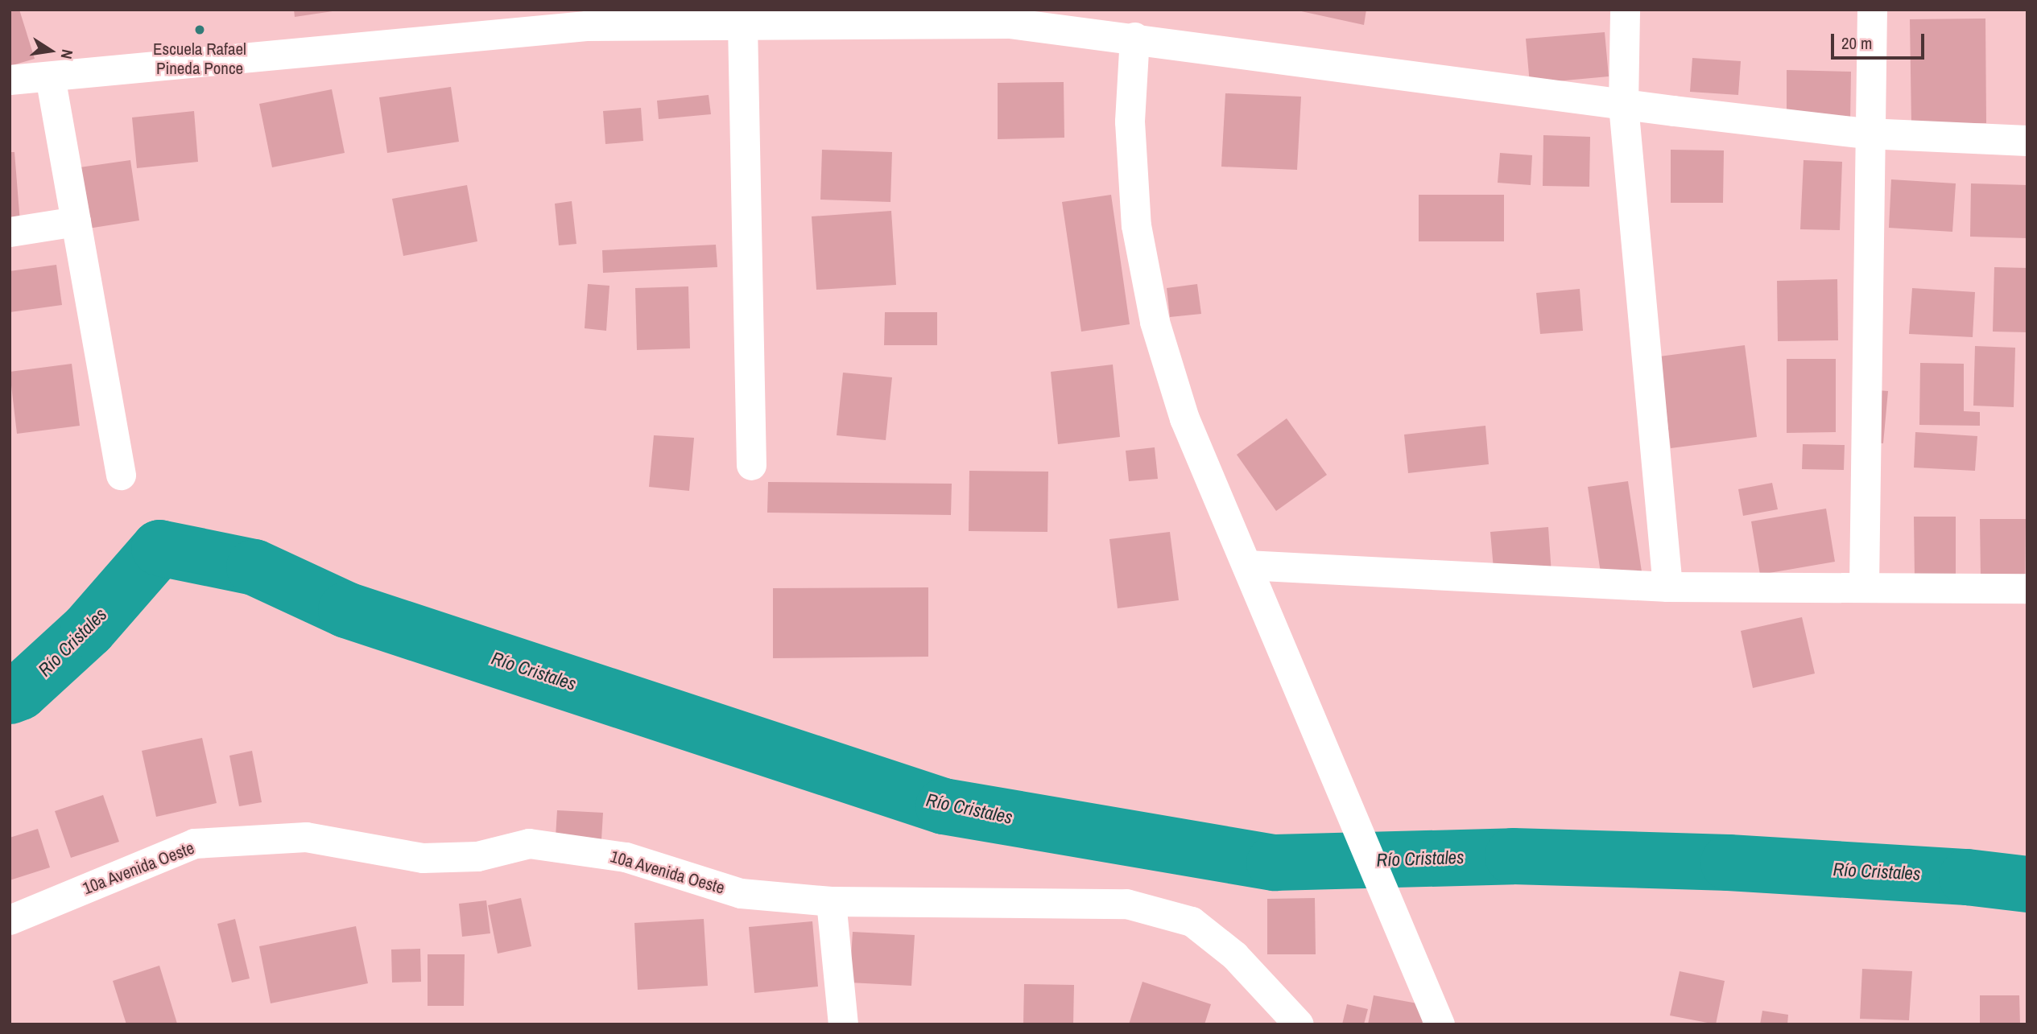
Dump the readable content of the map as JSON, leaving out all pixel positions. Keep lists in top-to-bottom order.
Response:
{
  "streets": {
    "street": ["10a Avenida Oeste"]
  },
  "water": ["Río Cristales"],
  "places": ["Escuela Rafael Pineda Ponce"],
  "scale_bar": "20 m",
  "north": "right"
}
